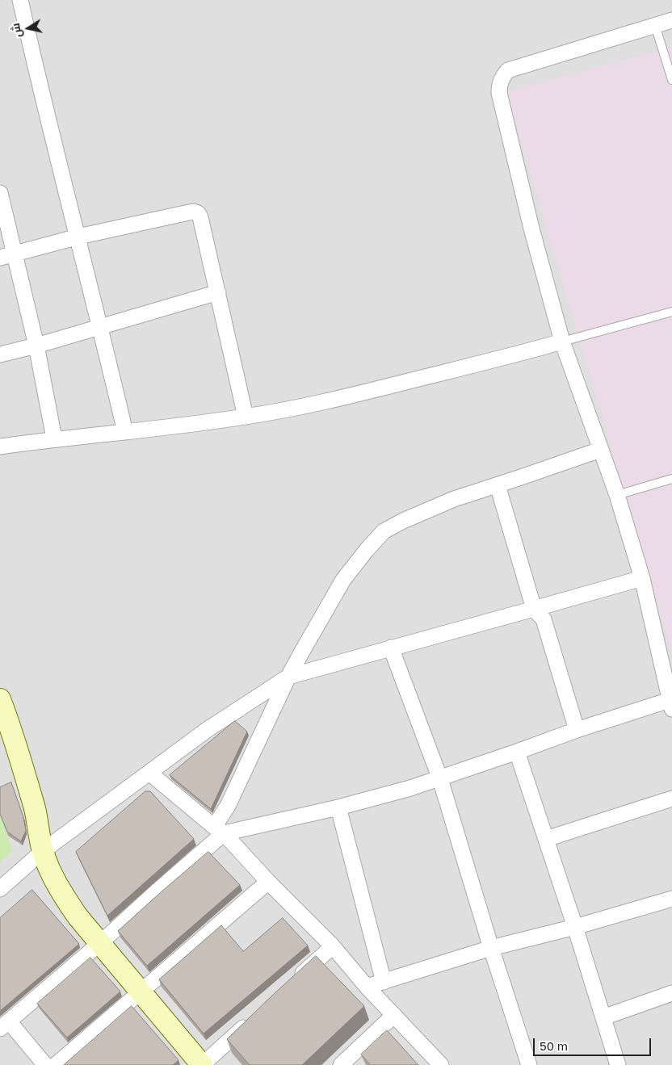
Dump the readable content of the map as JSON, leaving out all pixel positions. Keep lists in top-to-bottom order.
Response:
{
  "scale_bar": "50 m",
  "north": "left"
}
